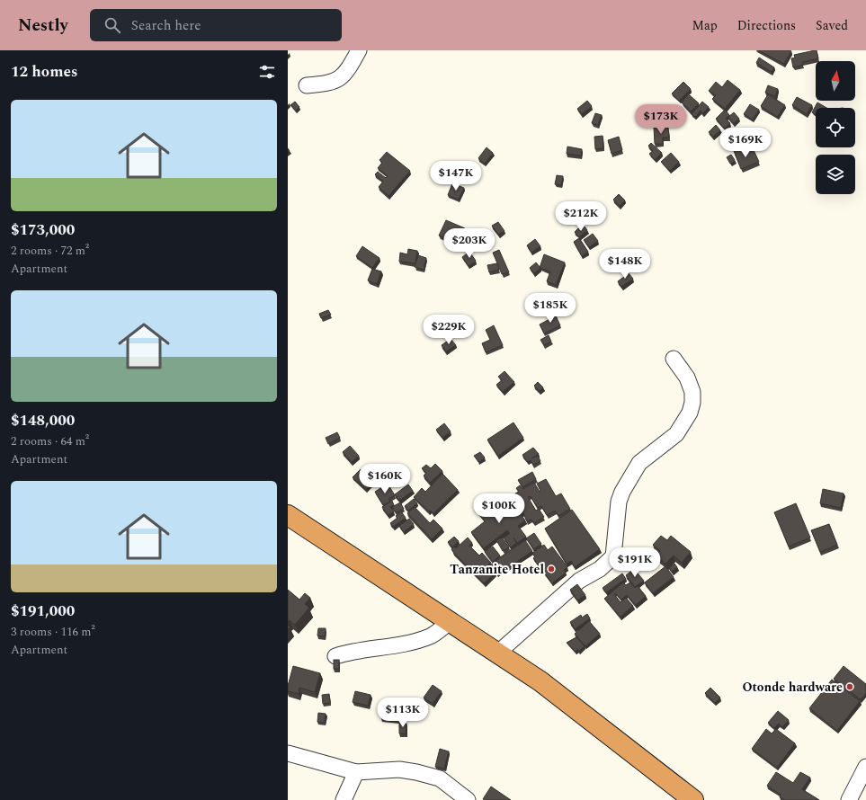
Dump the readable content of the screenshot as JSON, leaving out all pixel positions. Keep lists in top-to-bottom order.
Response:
{
  "places": ["Tanzanite Hotel", "Otonde hardware"],
  "north": "top",
  "page": {
    "header": "Nestly",
    "search": "Search here",
    "nav": ["Map", "Directions", "Saved"],
    "heading": "12 homes",
    "list": [
      {
        "name": "$173,000",
        "note": "2 rooms · 72 m² · Apartment"
      },
      {
        "name": "$148,000",
        "note": "2 rooms · 64 m² · Apartment"
      },
      {
        "name": "$191,000",
        "note": "3 rooms · 116 m² · Apartment"
      }
    ],
    "price": [
      "$173K",
      "$169K",
      "$147K",
      "$212K",
      "$203K",
      "$148K",
      "$185K",
      "$229K",
      "$160K",
      "$100K",
      "$191K",
      "$113K"
    ]
  }
}
